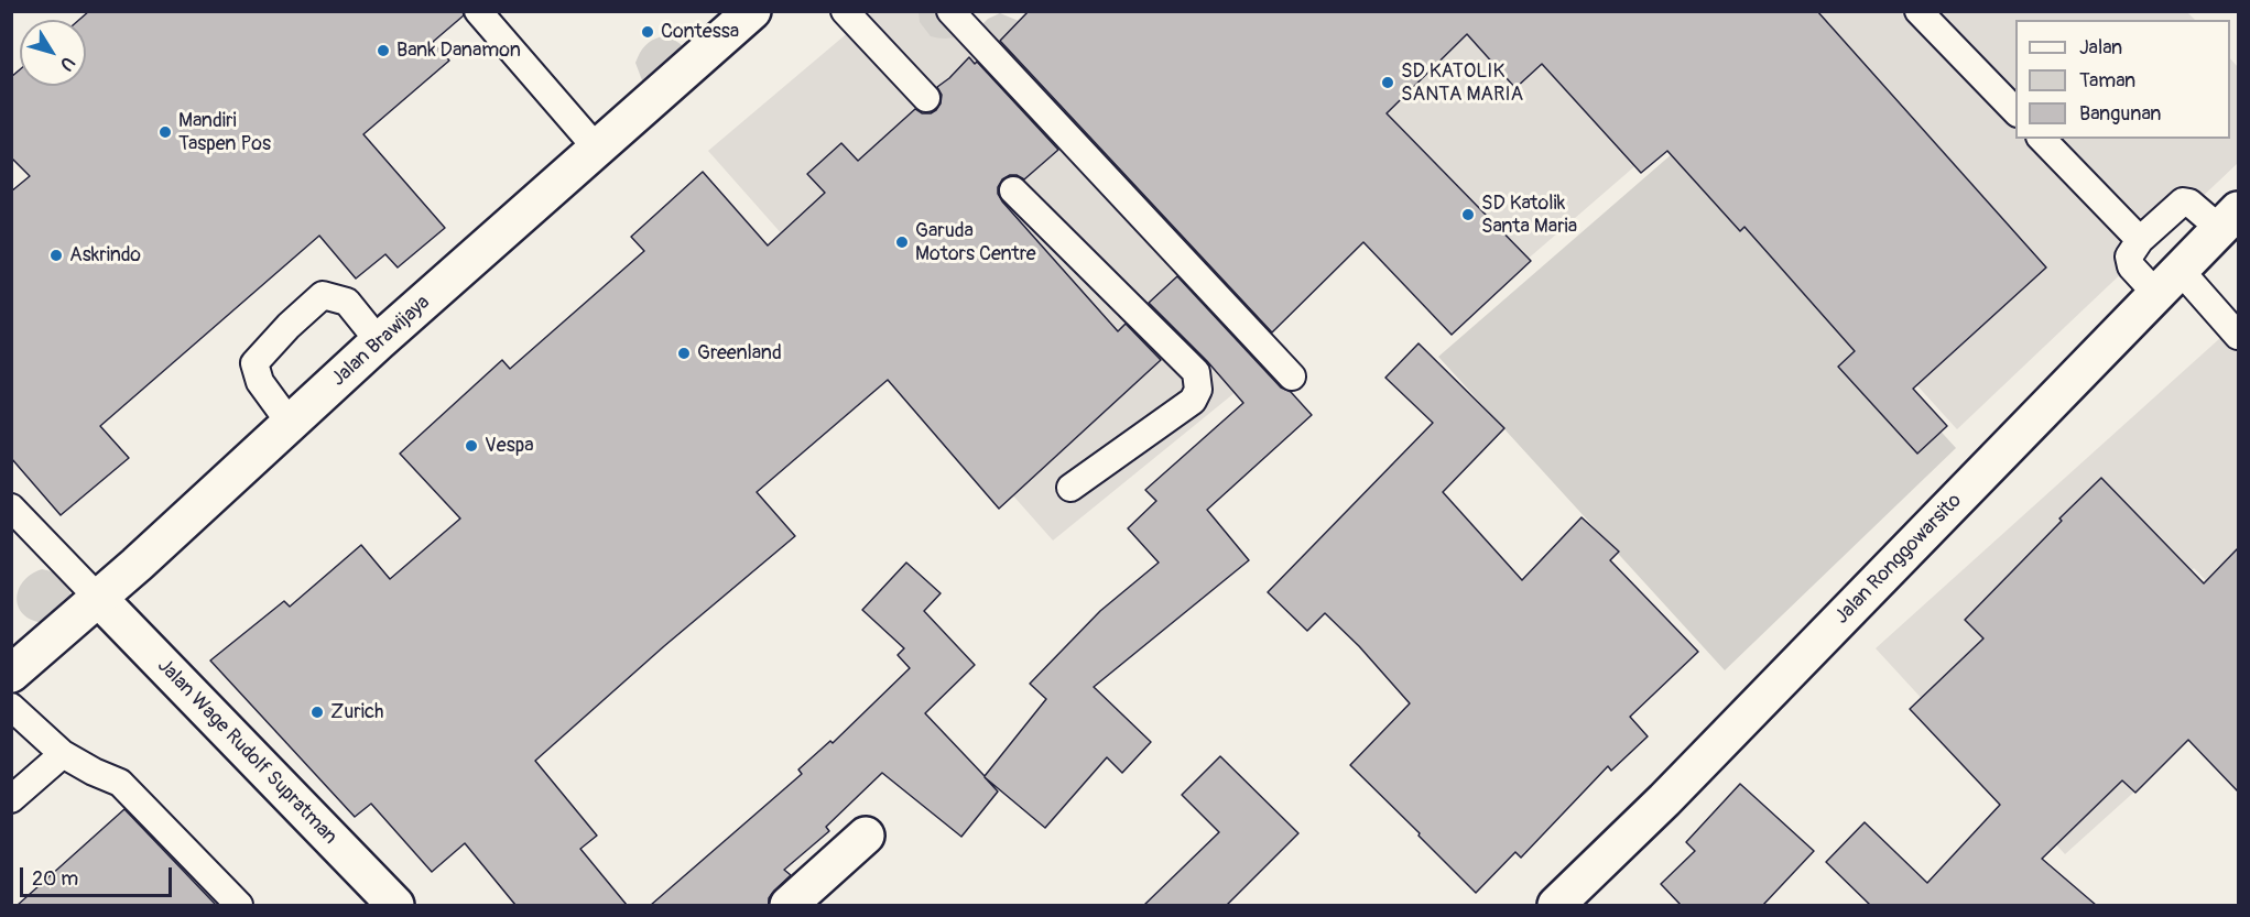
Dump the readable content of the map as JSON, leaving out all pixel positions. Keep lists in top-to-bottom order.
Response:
{
  "streets": {
    "street": ["Jalan Brawijaya", "Jalan Ronggowarsito", "Jalan Wage Rudolf Supratman"]
  },
  "crossings": [
    ["Jalan Brawijaya", "Jalan Wage Rudolf Supratman"]
  ],
  "places": [
    "Contessa",
    "Bank Danamon",
    "SD KATOLIK SANTA MARIA",
    "Mandiri Taspen Pos",
    "SD Katolik Santa Maria",
    "Garuda Motors Centre",
    "Askrindo",
    "Greenland",
    "Vespa",
    "Zurich"
  ],
  "legend": ["Jalan", "Taman", "Bangunan"],
  "scale_bar": "20 m",
  "north": "bottom right"
}
